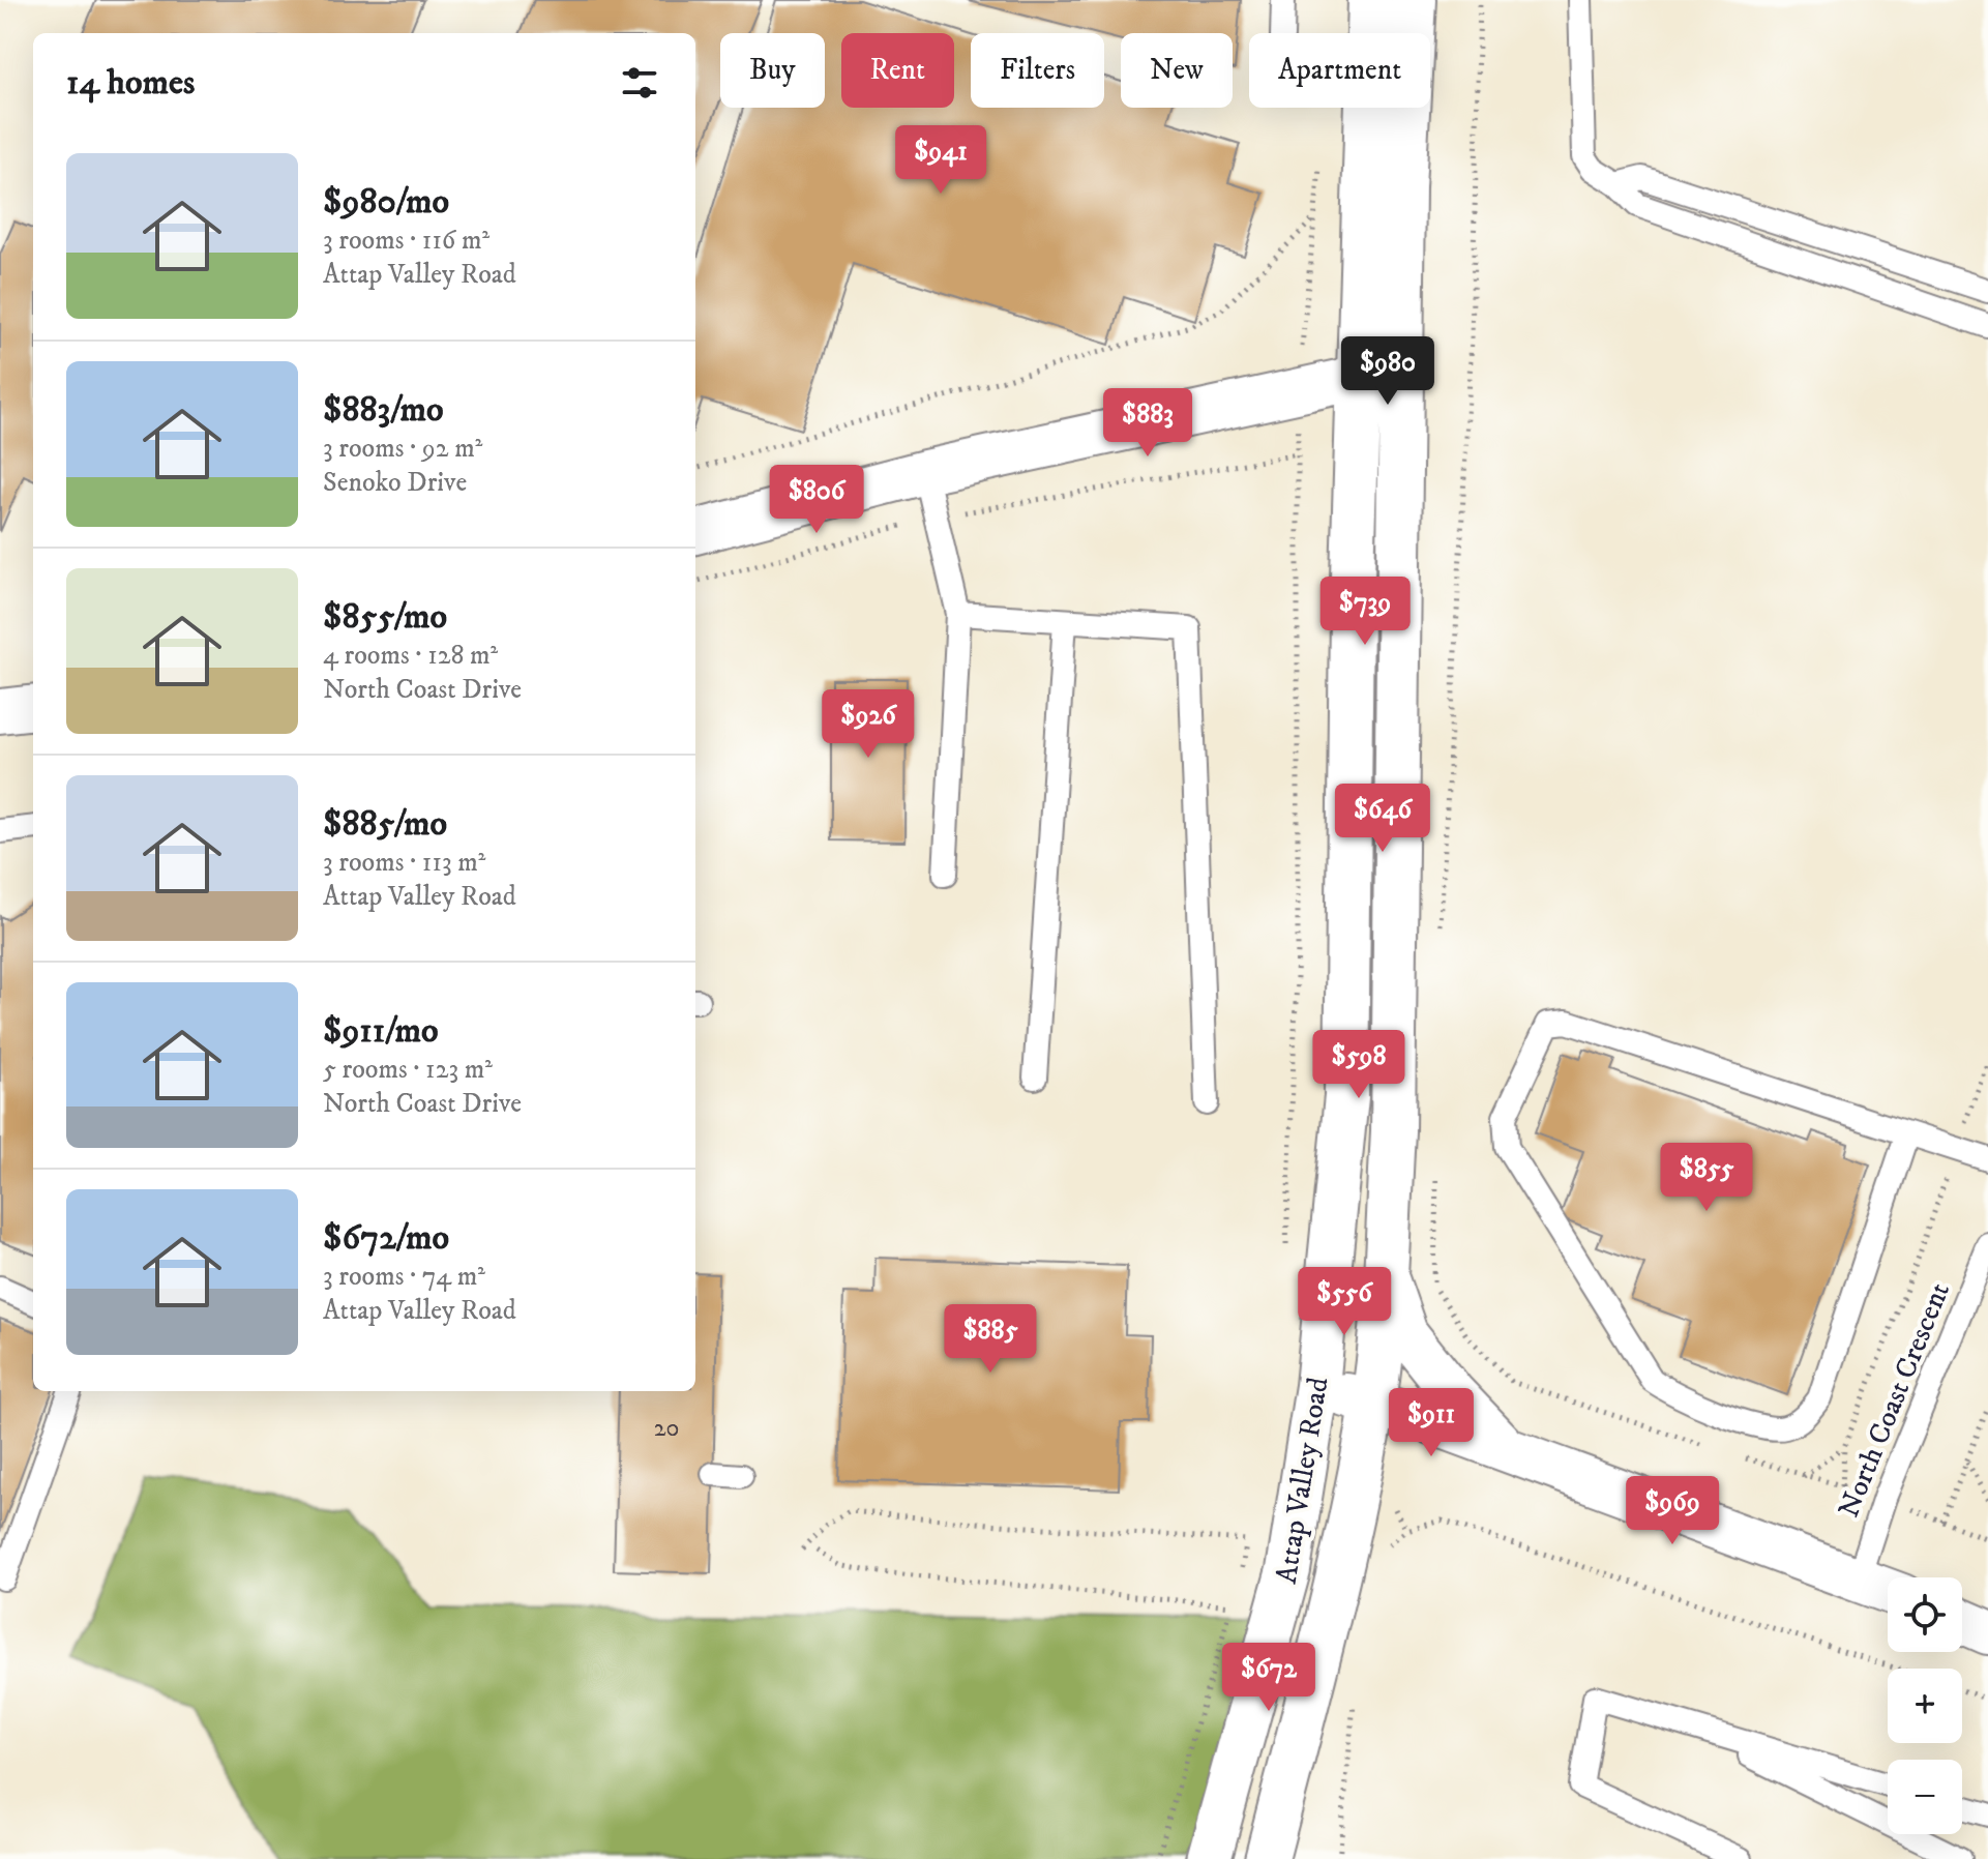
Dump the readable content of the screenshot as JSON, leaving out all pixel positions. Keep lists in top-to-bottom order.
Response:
{
  "streets": {
    "street": ["Attap Valley Road"],
    "lane": ["North Coast Crescent"]
  },
  "house_numbers": ["20"],
  "page": {
    "chip": [
      "Buy",
      "Rent",
      "Filters",
      "New",
      "Apartment"
    ],
    "heading": "14 homes",
    "price": [
      "$941",
      "$980",
      "$883",
      "$806",
      "$739",
      "$926",
      "$646",
      "$598",
      "$855",
      "$556",
      "$885",
      "$911",
      "$969",
      "$672"
    ],
    "list": [
      {
        "name": "$980/mo",
        "note": "3 rooms · 116 m² · Attap Valley Road"
      },
      {
        "name": "$883/mo",
        "note": "3 rooms · 92 m² · Senoko Drive"
      },
      {
        "name": "$855/mo",
        "note": "4 rooms · 128 m² · North Coast Drive"
      },
      {
        "name": "$885/mo",
        "note": "3 rooms · 113 m² · Attap Valley Road"
      },
      {
        "name": "$911/mo",
        "note": "5 rooms · 123 m² · North Coast Drive"
      },
      {
        "name": "$672/mo",
        "note": "3 rooms · 74 m² · Attap Valley Road"
      }
    ],
    "map_buttons": ["+", "−"]
  }
}
